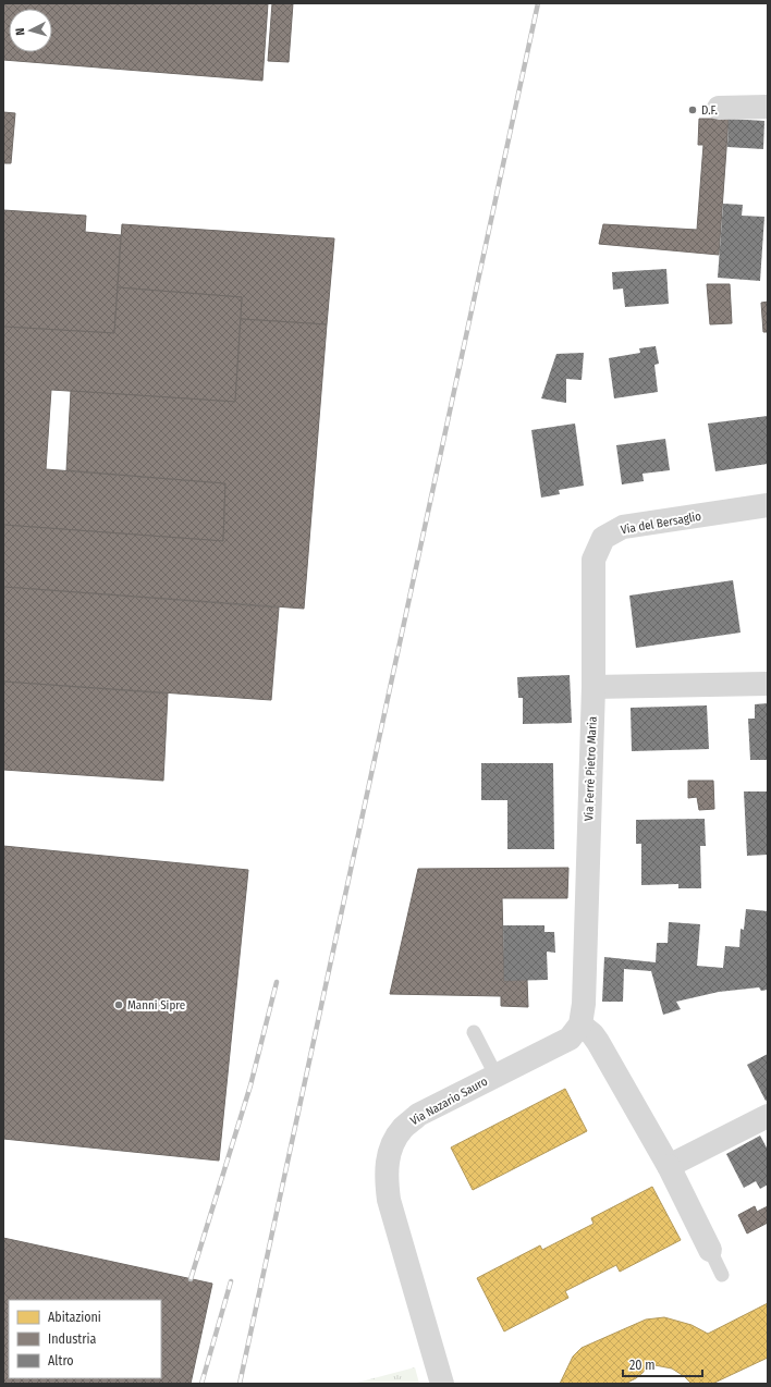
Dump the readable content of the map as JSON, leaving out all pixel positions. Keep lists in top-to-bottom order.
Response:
{
  "streets": {
    "street": ["Via del Bersaglio", "Via Ferrè Pietro Maria", "Via Nazario Sauro"]
  },
  "crossings": [
    ["Via del Bersaglio", "Via Ferrè Pietro Maria"],
    ["Via Ferrè Pietro Maria", "Via Nazario Sauro"]
  ],
  "places": ["D.F.", "Manni Sipre"],
  "legend": ["Abitazioni", "Industria", "Altro"],
  "scale_bar": "20 m",
  "north": "left"
}
